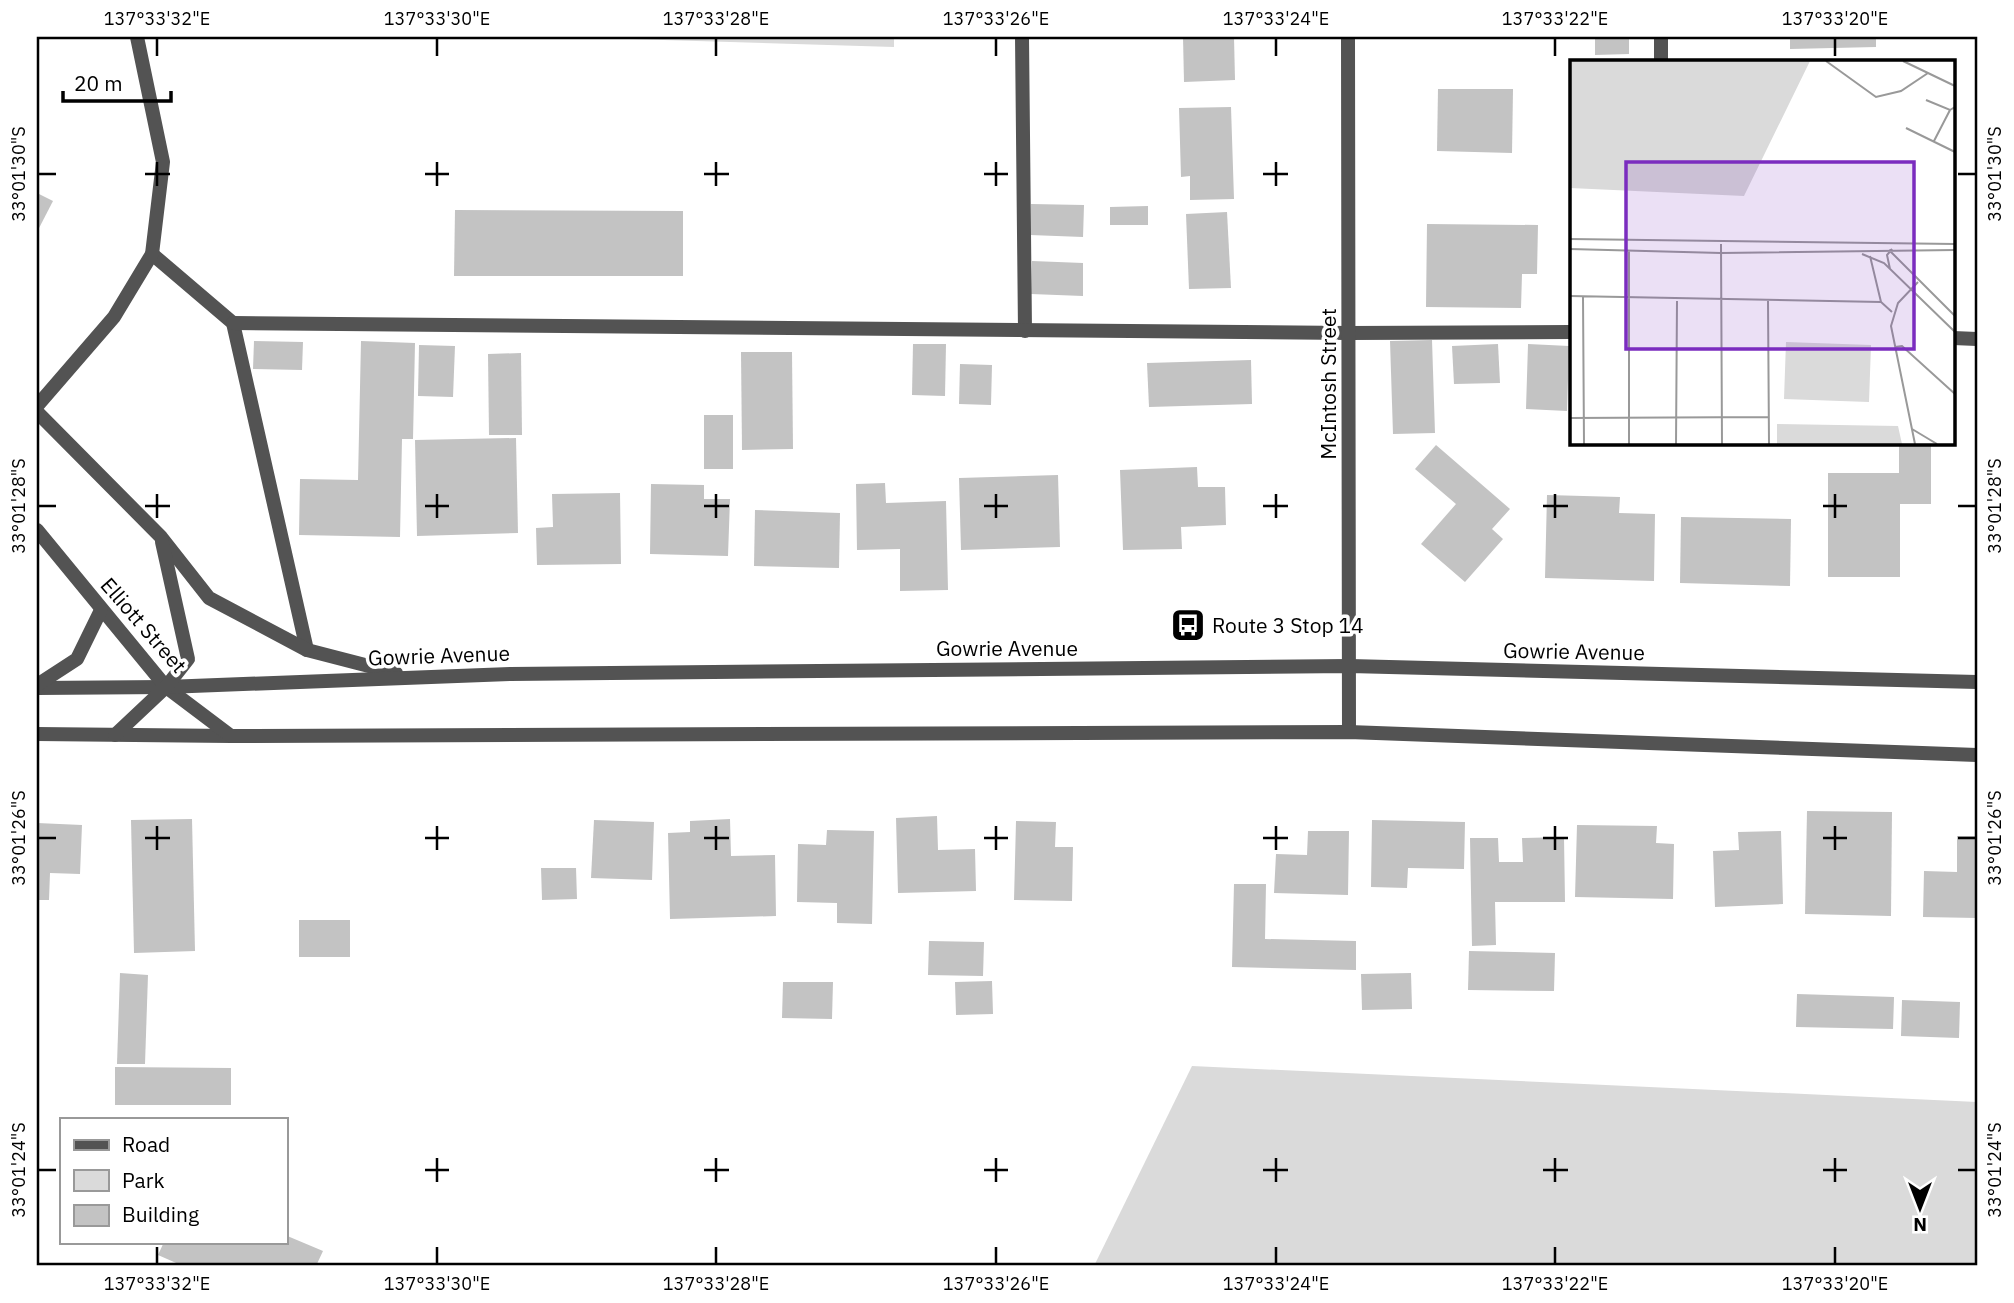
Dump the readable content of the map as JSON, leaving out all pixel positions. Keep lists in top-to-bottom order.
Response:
{
  "streets": {
    "street": ["McIntosh Street", "Elliott Street", "Gowrie Avenue"]
  },
  "crossings": [
    ["McIntosh Street", "Gowrie Avenue"],
    ["Elliott Street", "Gowrie Avenue"]
  ],
  "places": {
    "bus stop": ["Route 3 Stop 14"]
  },
  "legend": ["Road", "Park", "Building"],
  "scale_bar": "20 m",
  "north": "bottom",
  "coordinates": [
    "137°33'32\"E",
    "137°33'30\"E",
    "137°33'28\"E",
    "137°33'26\"E",
    "137°33'24\"E",
    "137°33'22\"E",
    "137°33'20\"E",
    "33°01'30\"S",
    "33°01'28\"S",
    "33°01'26\"S",
    "33°01'24\"S"
  ]
}
